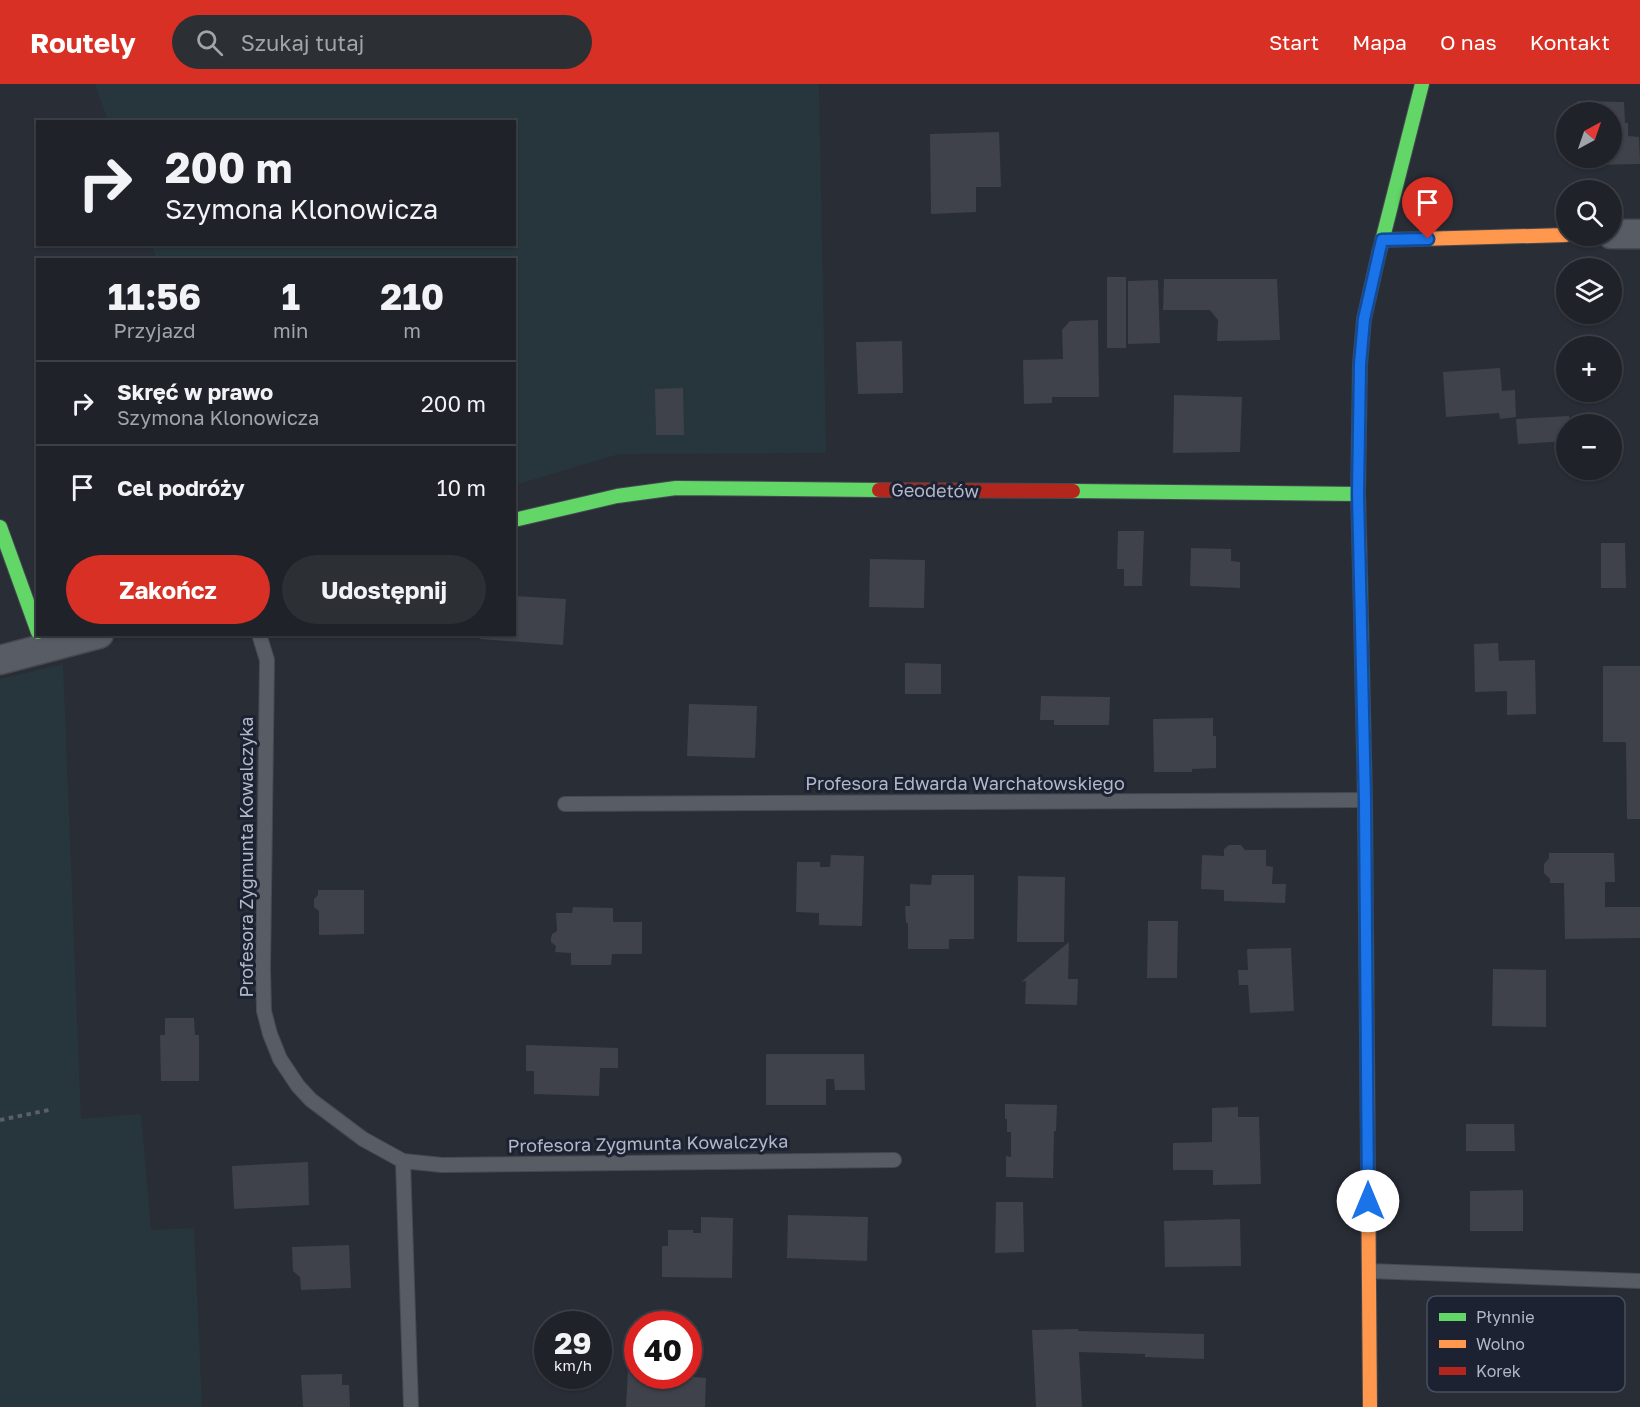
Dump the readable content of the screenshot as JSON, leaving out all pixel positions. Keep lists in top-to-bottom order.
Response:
{
  "streets": {
    "street": ["Geodetów"],
    "lane": ["Profesora Edwarda Warchałowskiego", "Profesora Zygmunta Kowalczyka"]
  },
  "legend": ["Płynnie", "Wolno", "Korek"],
  "north": "top right",
  "page": {
    "header": "Routely",
    "search": "Szukaj tutaj",
    "nav": [
      "Start",
      "Mapa",
      "O nas",
      "Kontakt"
    ],
    "map_buttons": ["+", "−"],
    "turn": ["200 m", "Szymona Klonowicza"],
    "eta": [
      "11:56",
      "Przyjazd",
      "1",
      "min",
      "210",
      "m"
    ],
    "list": [
      {
        "name": "Skręć w prawo",
        "note": "Szymona Klonowicza",
        "value": "200 m"
      },
      {
        "name": "Cel podróży",
        "value": "10 m"
      }
    ],
    "buttons": ["Zakończ", "Udostępnij"],
    "speed": "29 km/h",
    "limit": "40"
  }
}
